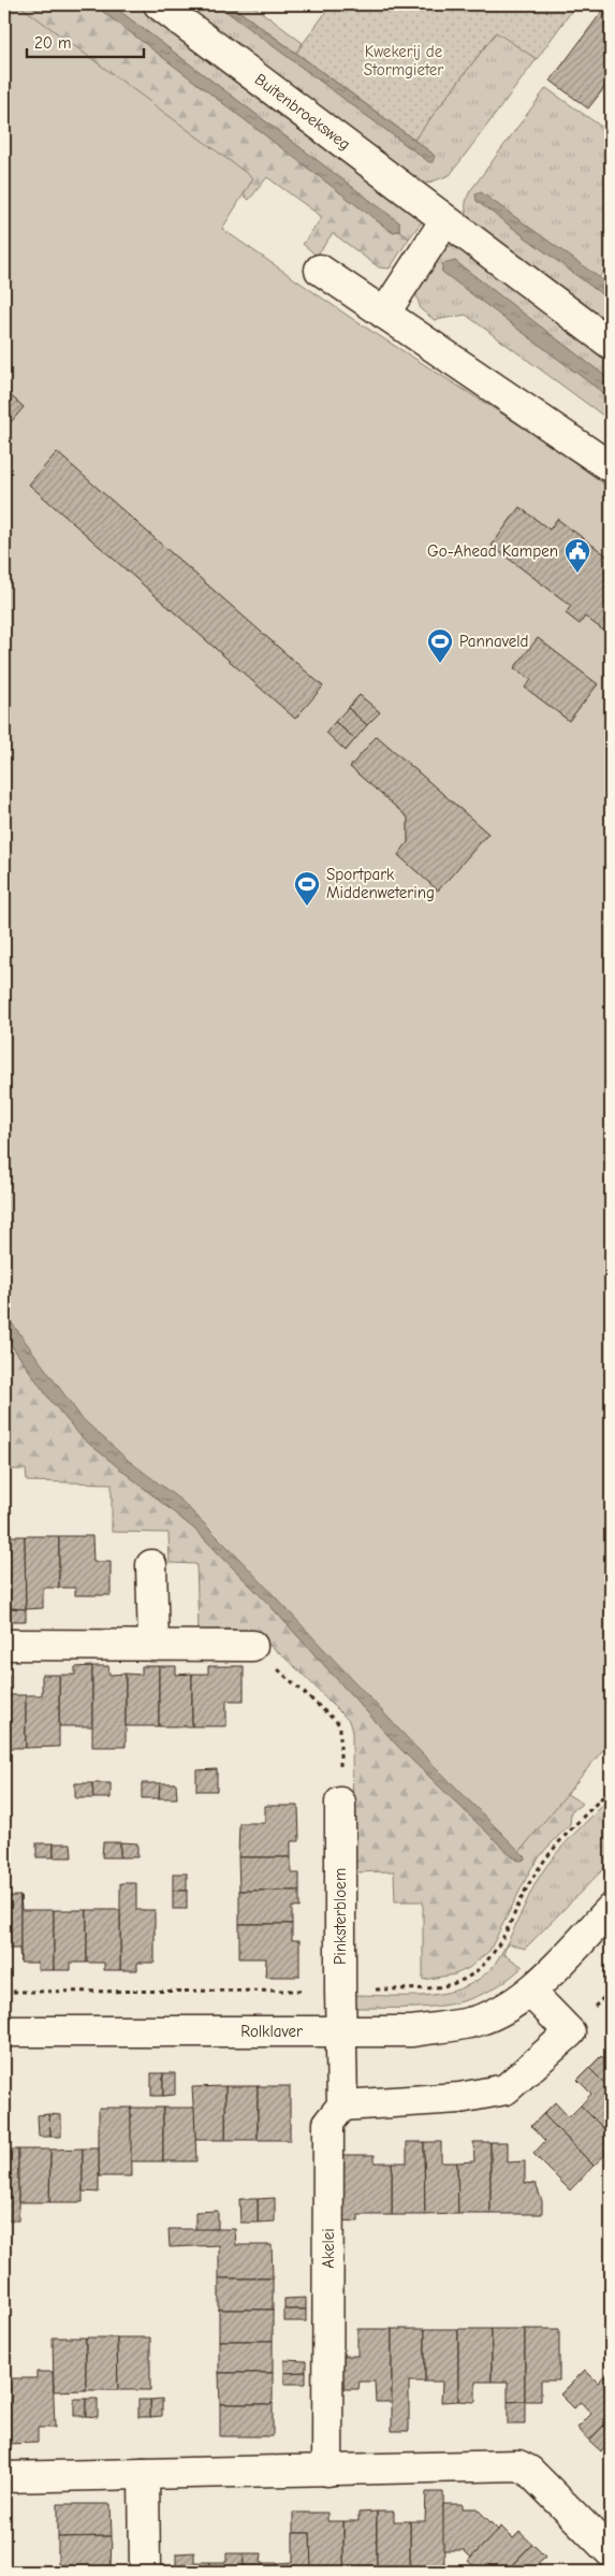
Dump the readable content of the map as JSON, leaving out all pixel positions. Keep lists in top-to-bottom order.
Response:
{
  "streets": {
    "street": [
      "Buitenbroeksweg",
      "Pinksterbloem",
      "Rolklaver",
      "Akelei"
    ]
  },
  "crossings": [
    ["Pinksterbloem", "Rolklaver"]
  ],
  "parks": ["Kwekerij de Stormgieter"],
  "places": {
    "public building": ["Go-Ahead Kampen"],
    "sports": ["Pannaveld", "Sportpark Middenwetering"]
  },
  "scale_bar": "20 m"
}
